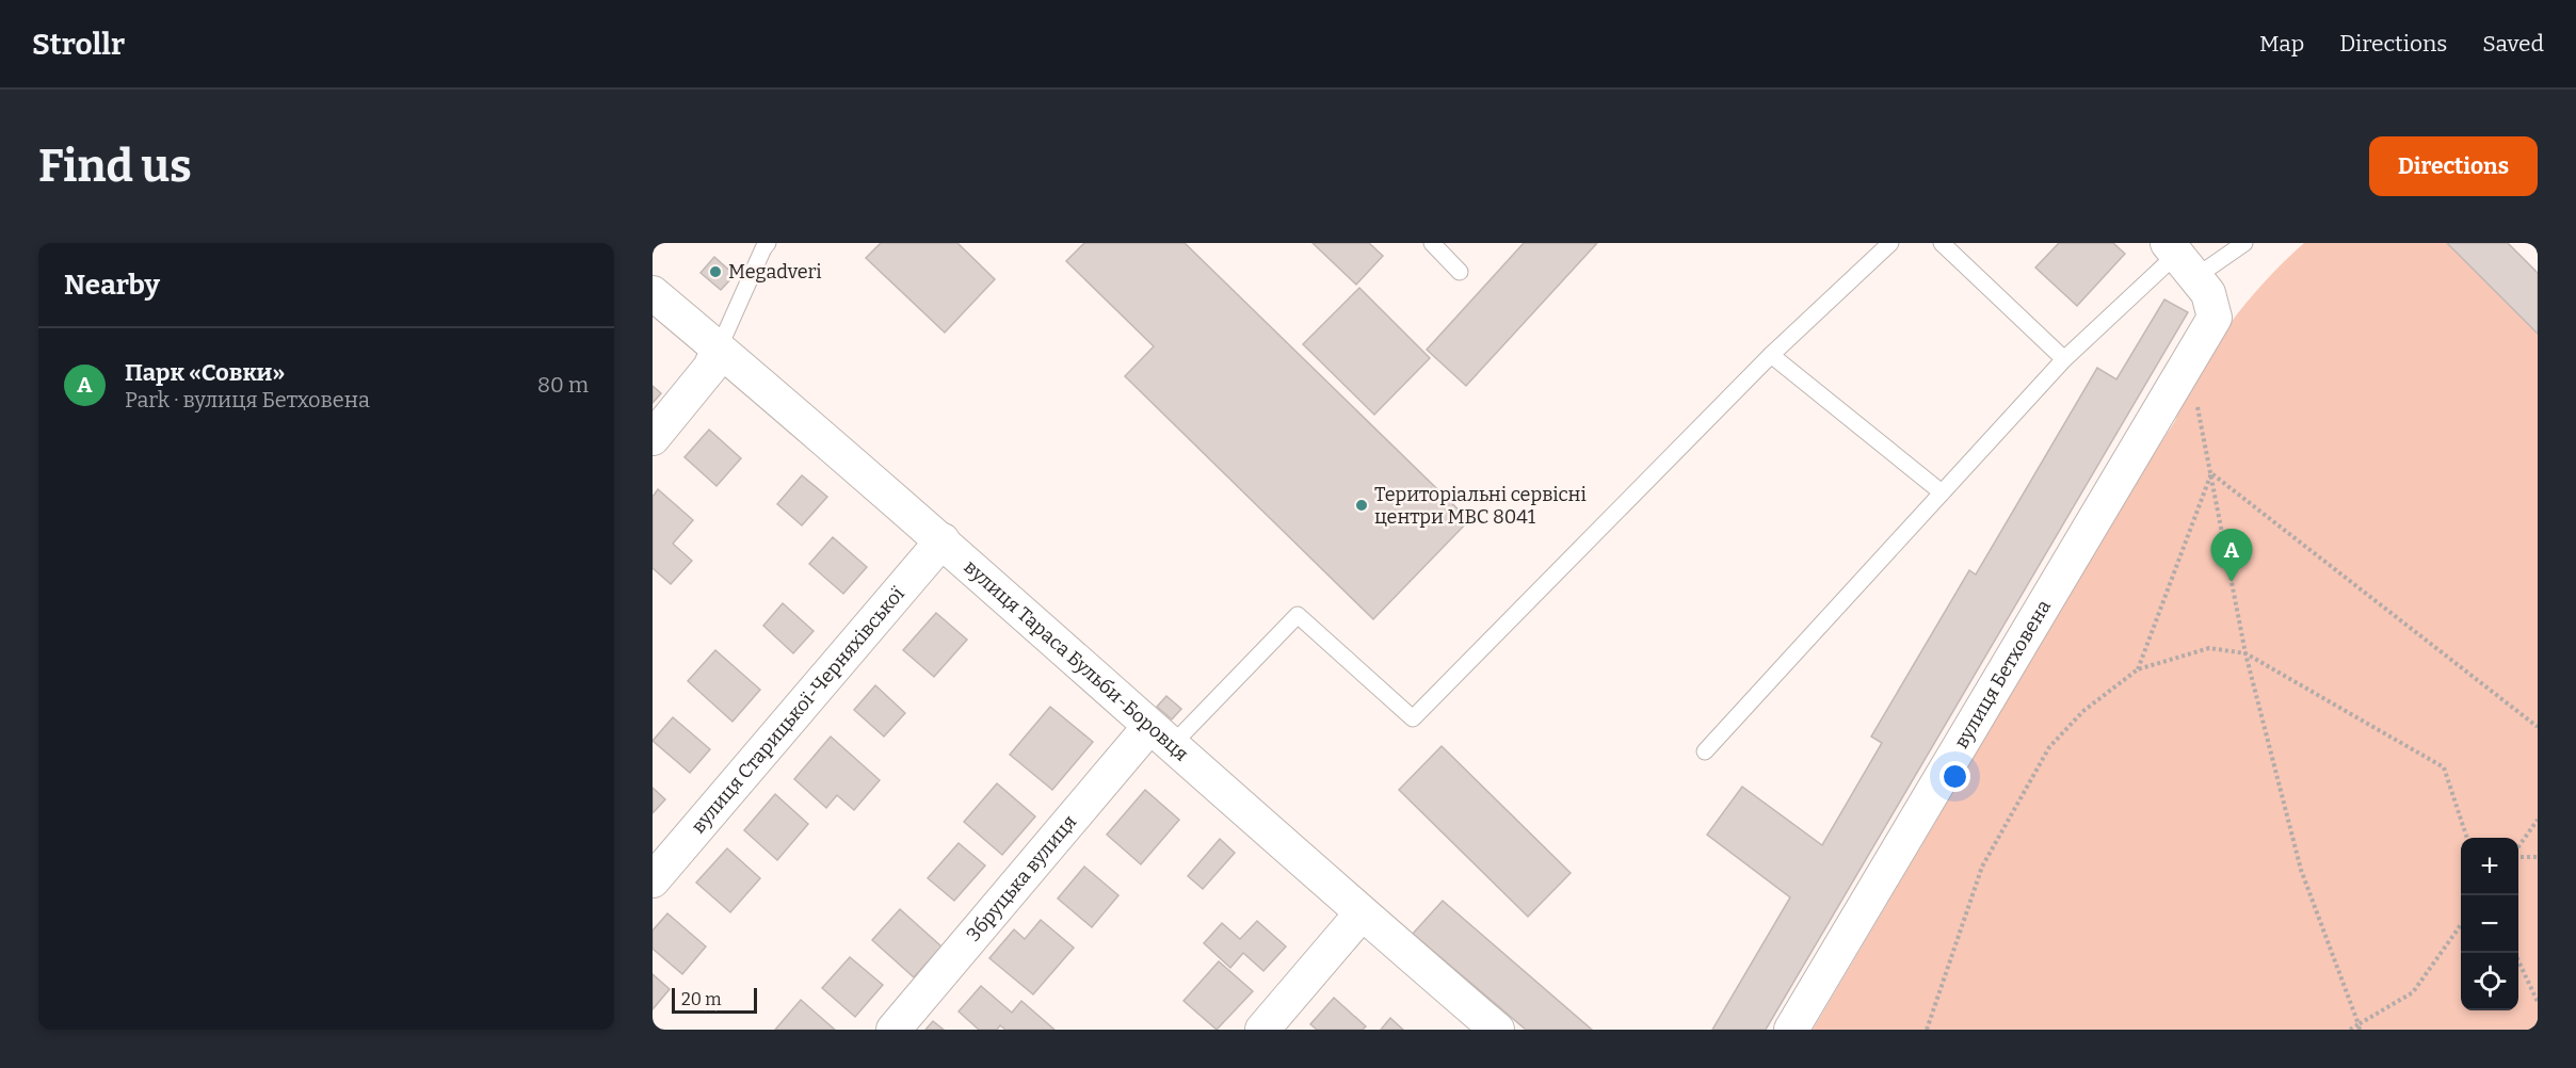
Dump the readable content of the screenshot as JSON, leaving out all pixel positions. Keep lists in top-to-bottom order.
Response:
{
  "streets": {
    "street": [
      "вулиця Тараса Бульби-Боровця",
      "вулиця Бетховена",
      "вулиця Старицької-Черняхівської",
      "Збруцька вулиця"
    ]
  },
  "crossings": [
    ["вулиця Тараса Бульби-Боровця", "вулиця Старицької-Черняхівської"],
    ["вулиця Тараса Бульби-Боровця", "Збруцька вулиця"]
  ],
  "places": ["Megadveri", "Територіальні сервісні центри МВС 8041"],
  "scale_bar": "20 m",
  "page": {
    "header": "Strollr",
    "nav": ["Map", "Directions", "Saved"],
    "buttons": "Directions",
    "title": "Find us",
    "heading": "Nearby",
    "list": [
      {
        "mark": "A",
        "name": "Парк «Совки»",
        "note": "Park · вулиця Бетховена",
        "value": "80 m"
      }
    ],
    "pins": "A",
    "map_buttons": ["+", "−"],
    "scale": "20 m"
  }
}
